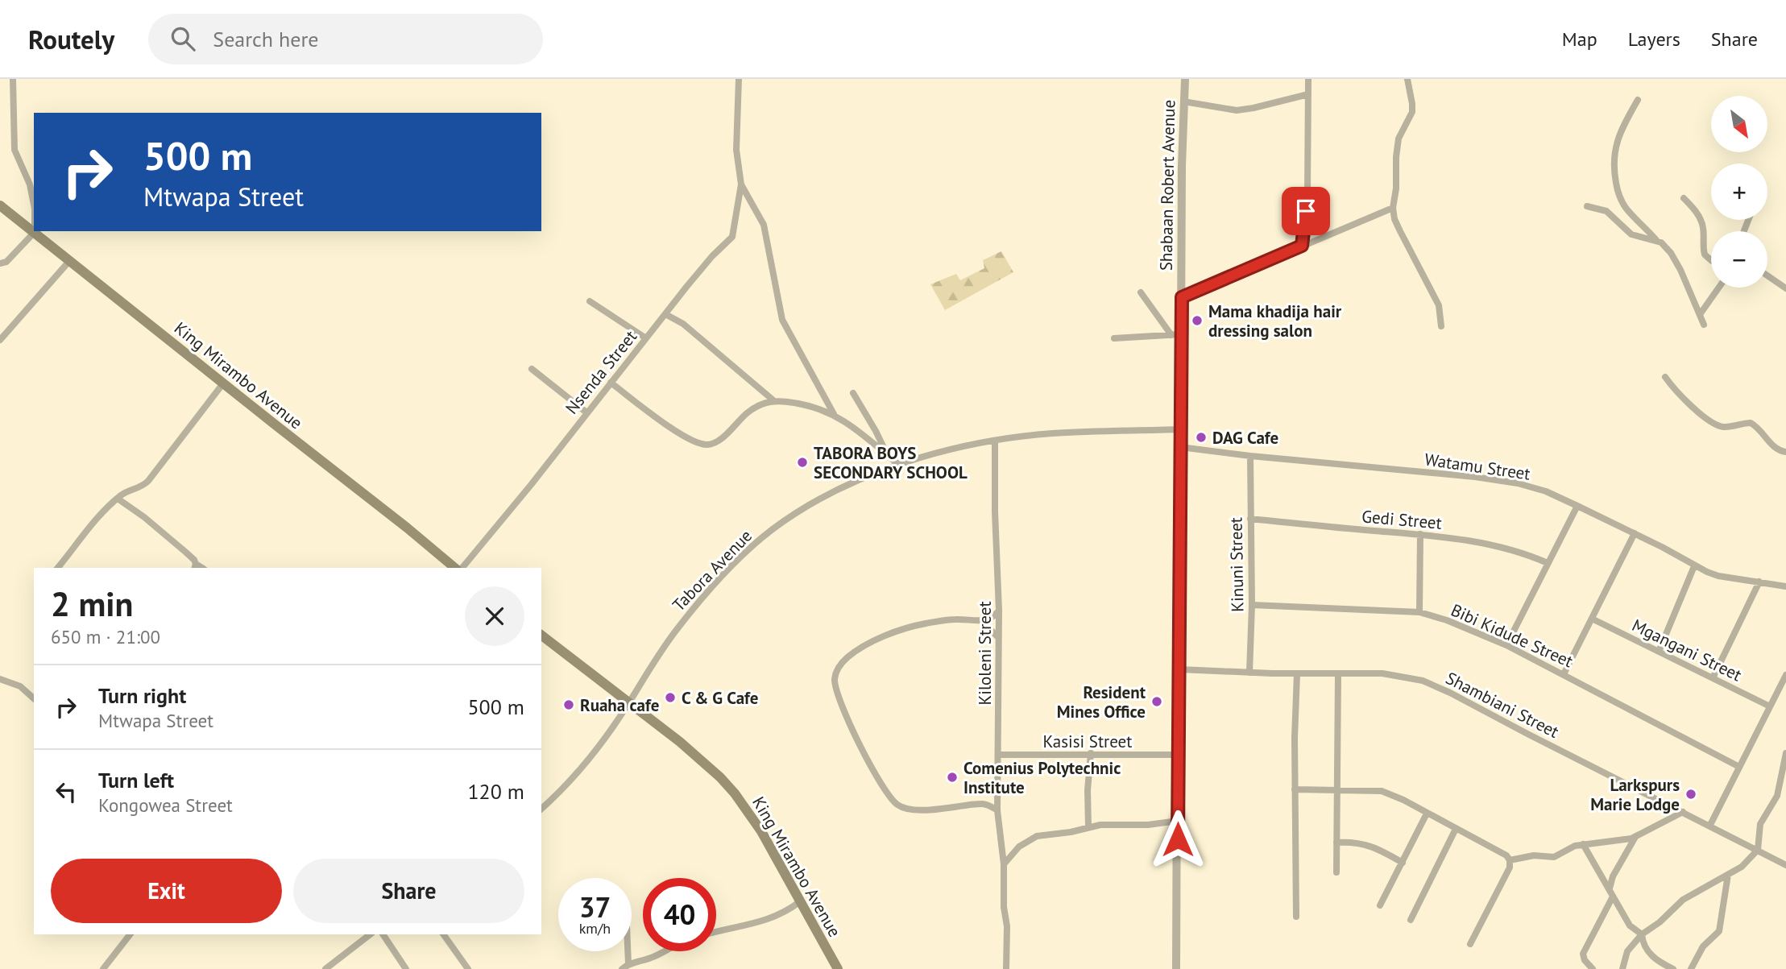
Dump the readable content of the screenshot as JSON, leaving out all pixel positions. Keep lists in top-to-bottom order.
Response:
{
  "streets": {
    "main road": ["King Mirambo Avenue"],
    "street": [
      "Shabaan Robert Avenue",
      "Nsenda Street",
      "Watamu Street",
      "Gedi Street",
      "Kinuni Street",
      "Tabora Avenue",
      "Bibi Kidude Street",
      "Mgangani Street",
      "Kiloleni Street",
      "Shambiani Street",
      "Kasisi Street"
    ]
  },
  "crossings": [
    ["Shabaan Robert Avenue", "Watamu Street"],
    ["Shabaan Robert Avenue", "Tabora Avenue"],
    ["Shabaan Robert Avenue", "Shambiani Street"],
    ["Shabaan Robert Avenue", "Kasisi Street"],
    ["King Mirambo Avenue", "Tabora Avenue"],
    ["Watamu Street", "Kinuni Street"],
    ["Gedi Street", "Kinuni Street"],
    ["Kinuni Street", "Bibi Kidude Street"],
    ["Kinuni Street", "Shambiani Street"],
    ["Tabora Avenue", "Kiloleni Street"],
    ["Kiloleni Street", "Kasisi Street"]
  ],
  "places": [
    "Mama khadija hair dressing salon",
    "DAG Cafe",
    "TABORA BOYS SECONDARY SCHOOL",
    "C & G Cafe",
    "Resident Mines Office",
    "Ruaha cafe",
    "Comenius Polytechnic Institute",
    "Larkspurs Marie Lodge"
  ],
  "north": "bottom right",
  "page": {
    "header": "Routely",
    "search": "Search here",
    "nav": ["Map", "Layers", "Share"],
    "map_buttons": ["+", "−"],
    "turn": ["500 m", "Mtwapa Street"],
    "heading": ["2 min", "650 m · 21:00"],
    "list": [
      {
        "name": "Turn right",
        "note": "Mtwapa Street",
        "value": "500 m"
      },
      {
        "name": "Turn left",
        "note": "Kongowea Street",
        "value": "120 m"
      }
    ],
    "buttons": ["Exit", "Share"],
    "speed": "37 km/h",
    "limit": "40"
  }
}
